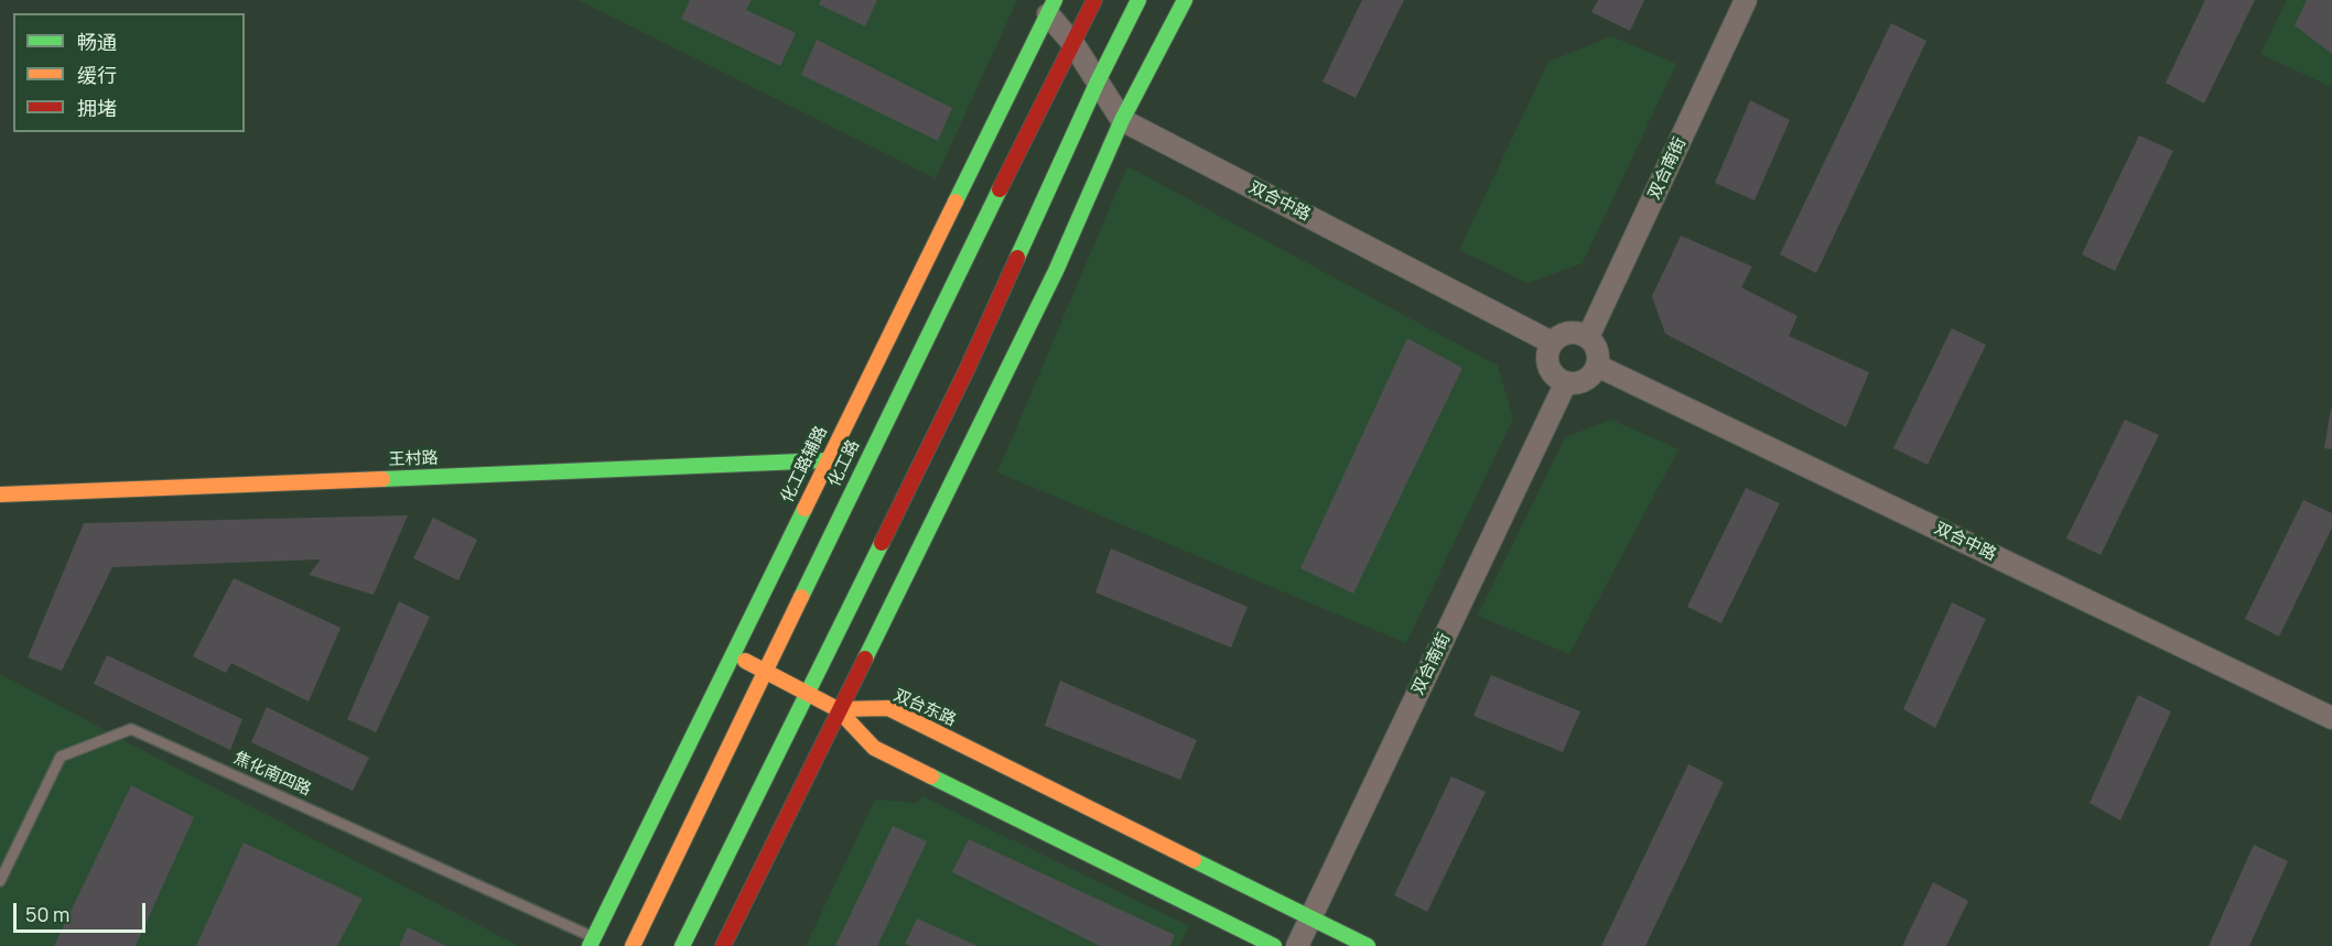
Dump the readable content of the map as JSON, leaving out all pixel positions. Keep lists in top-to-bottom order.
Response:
{
  "streets": {
    "street": [
      "双合南街",
      "双合中路",
      "王村路",
      "化工路",
      "化工路辅路",
      "双台东路"
    ],
    "lane": ["焦化南四路"]
  },
  "crossings": [
    ["双合南街", "双合中路"],
    ["双合南街", "双台东路"],
    ["王村路", "化工路辅路"],
    ["化工路辅路", "焦化南四路"]
  ],
  "legend": ["畅通", "缓行", "拥堵"],
  "scale_bar": "50 m"
}
